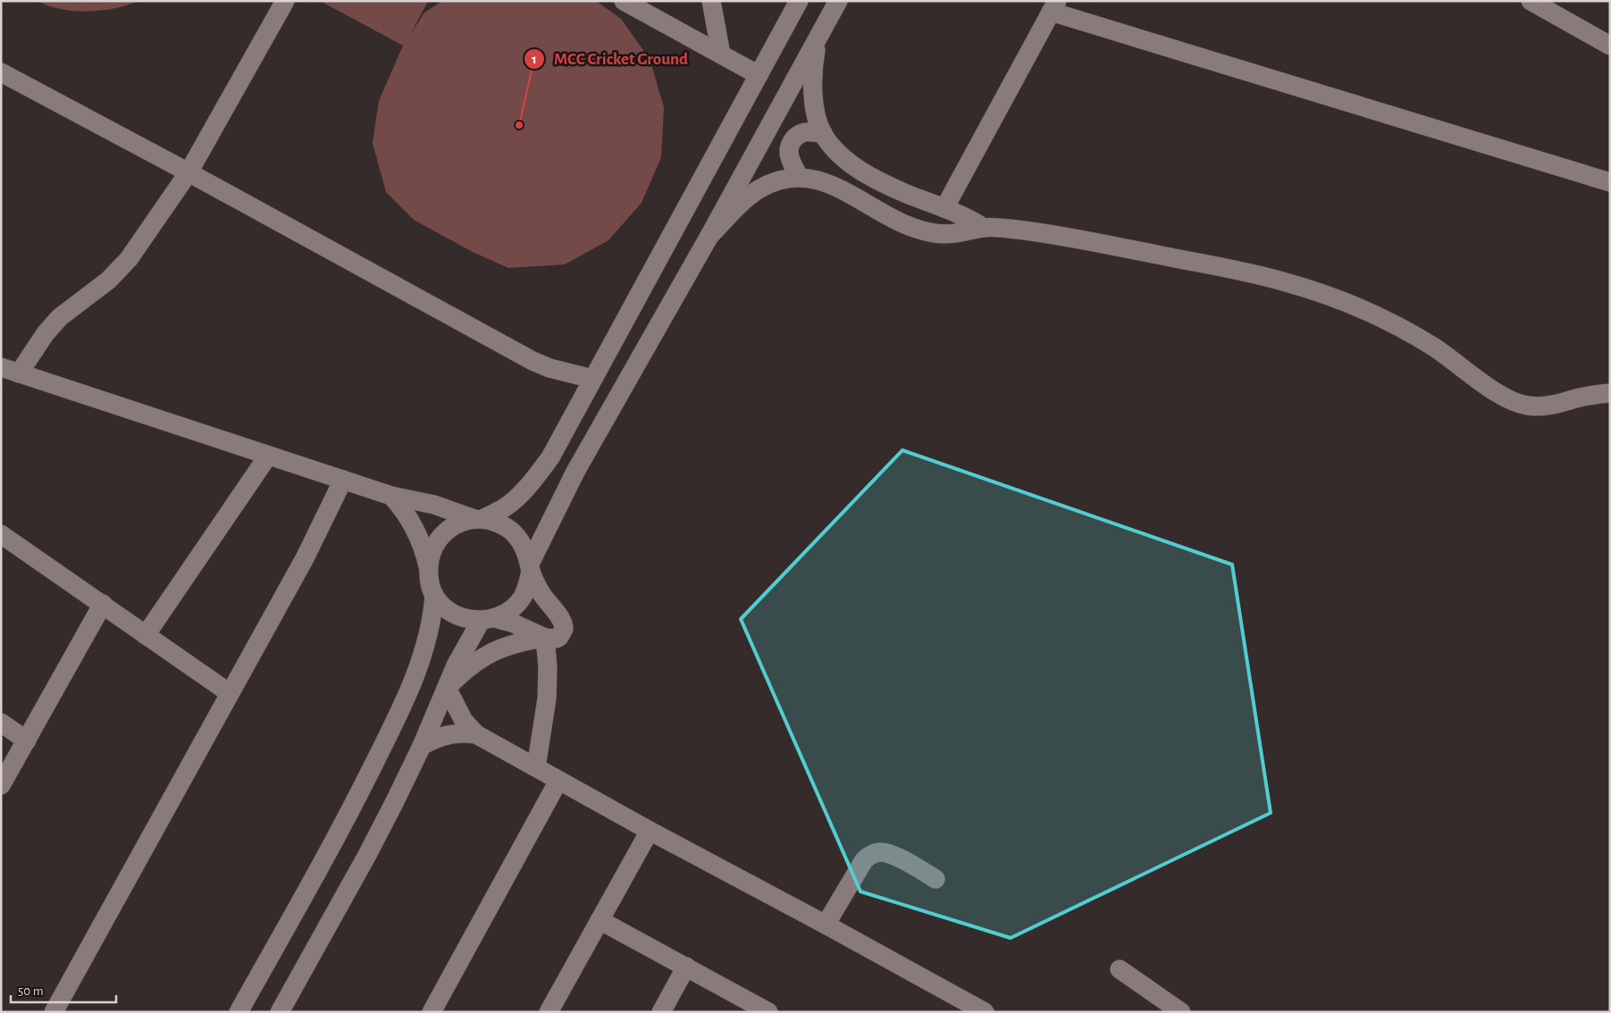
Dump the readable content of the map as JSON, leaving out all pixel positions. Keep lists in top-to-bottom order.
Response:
{
  "places": ["MCC Cricket Ground"],
  "scale_bar": "50 m"
}
